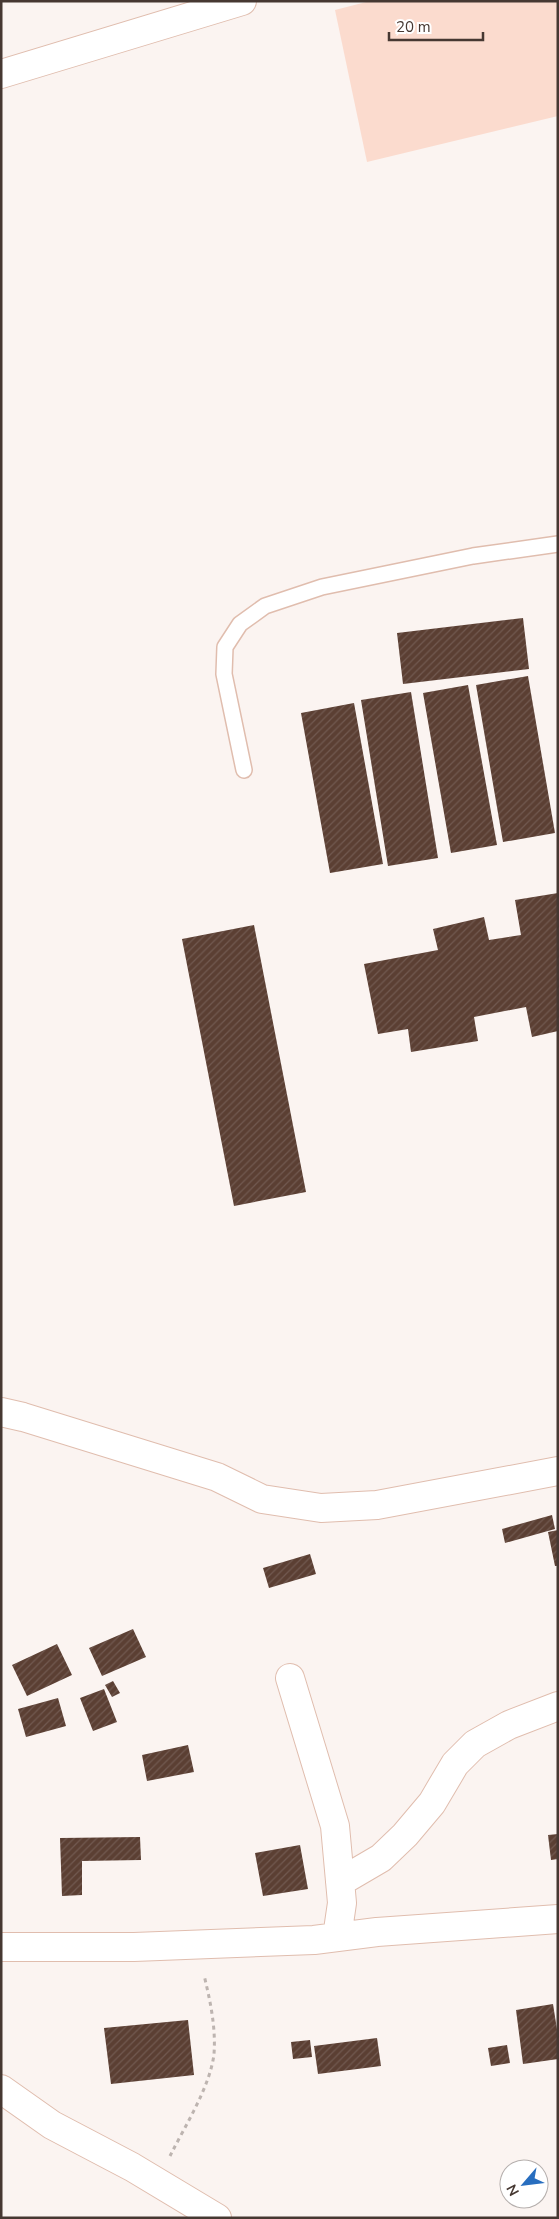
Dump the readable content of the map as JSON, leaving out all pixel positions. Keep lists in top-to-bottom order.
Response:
{
  "scale_bar": "20 m",
  "north": "bottom left"
}
